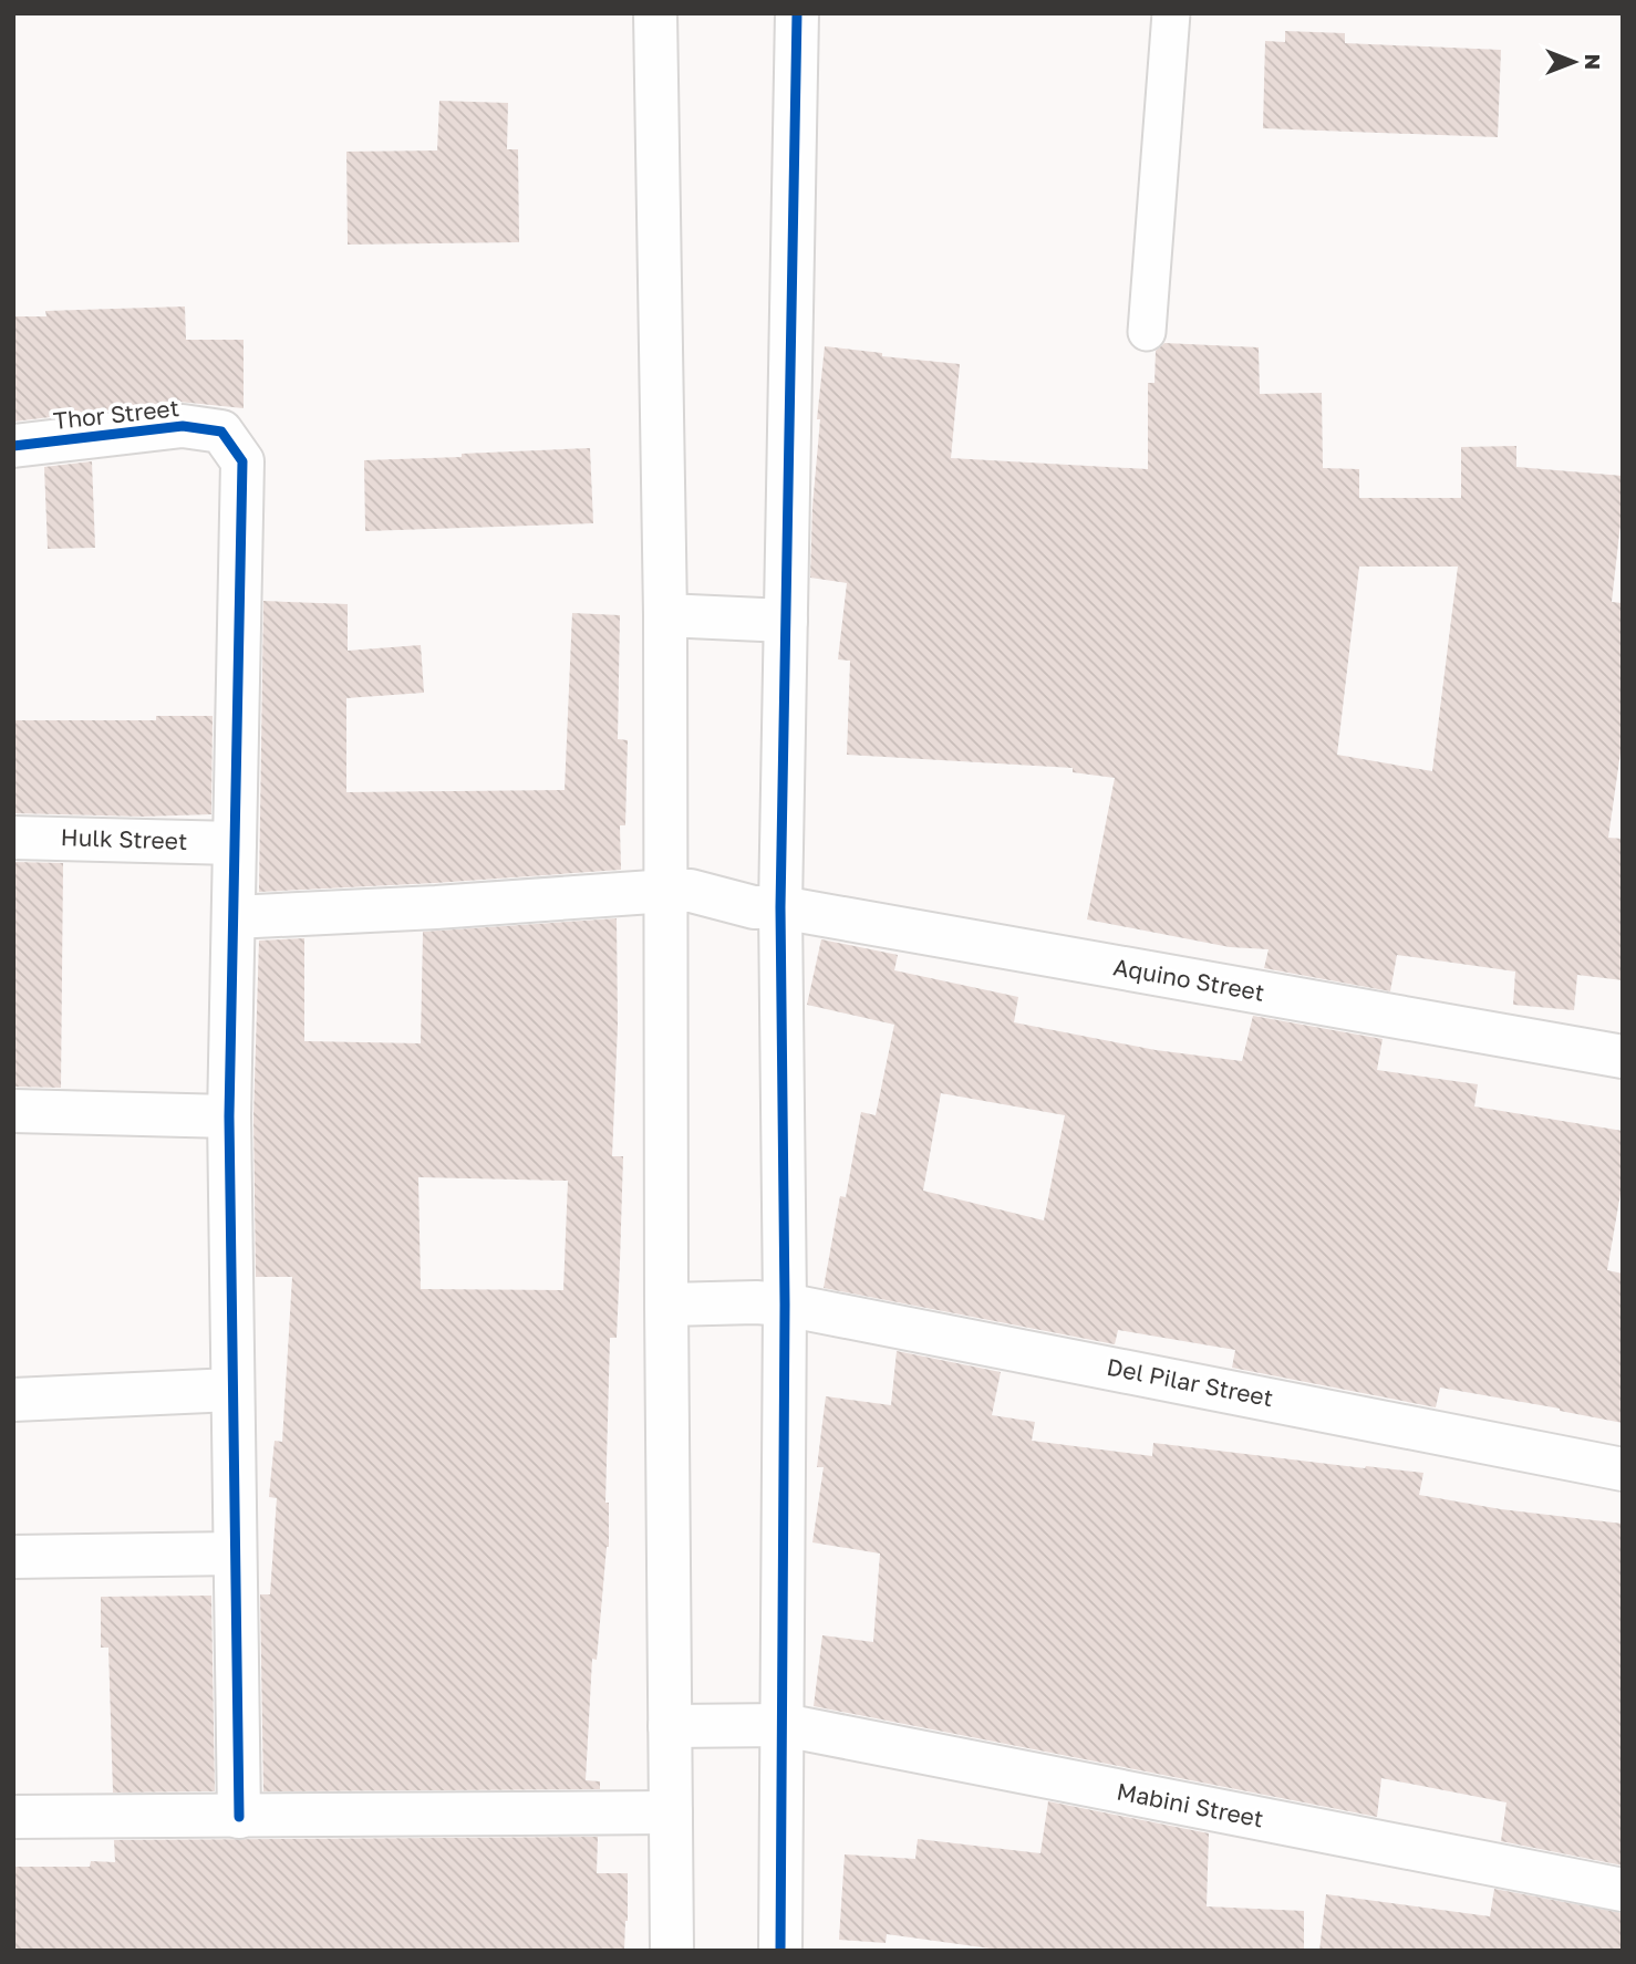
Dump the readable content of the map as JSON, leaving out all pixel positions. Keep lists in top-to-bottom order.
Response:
{
  "streets": {
    "street": [
      "Thor Street",
      "Hulk Street",
      "Aquino Street",
      "Del Pilar Street",
      "Mabini Street"
    ]
  },
  "crossings": [
    ["Thor Street", "Hulk Street"]
  ],
  "north": "right"
}
